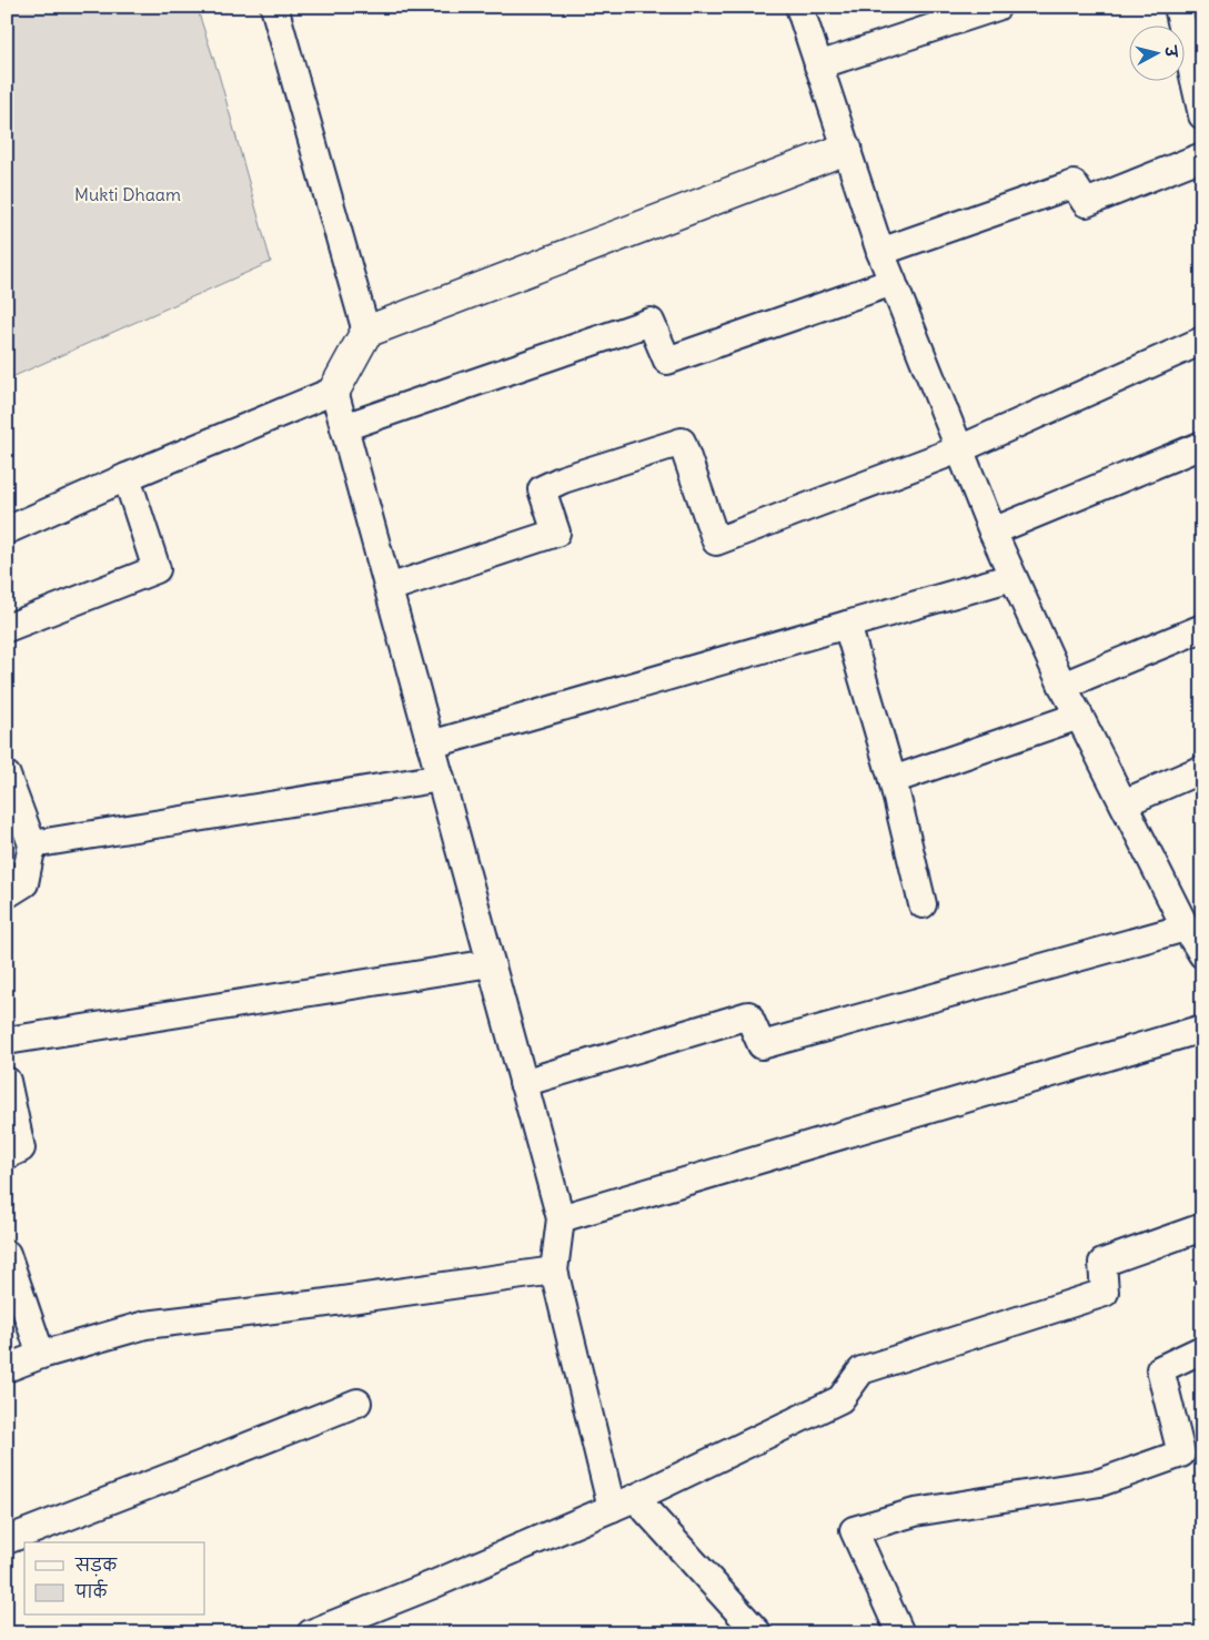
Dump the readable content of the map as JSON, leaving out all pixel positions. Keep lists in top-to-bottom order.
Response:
{
  "parks": ["Mukti Dhaam"],
  "legend": ["सड़क", "पार्क"],
  "north": "right"
}
